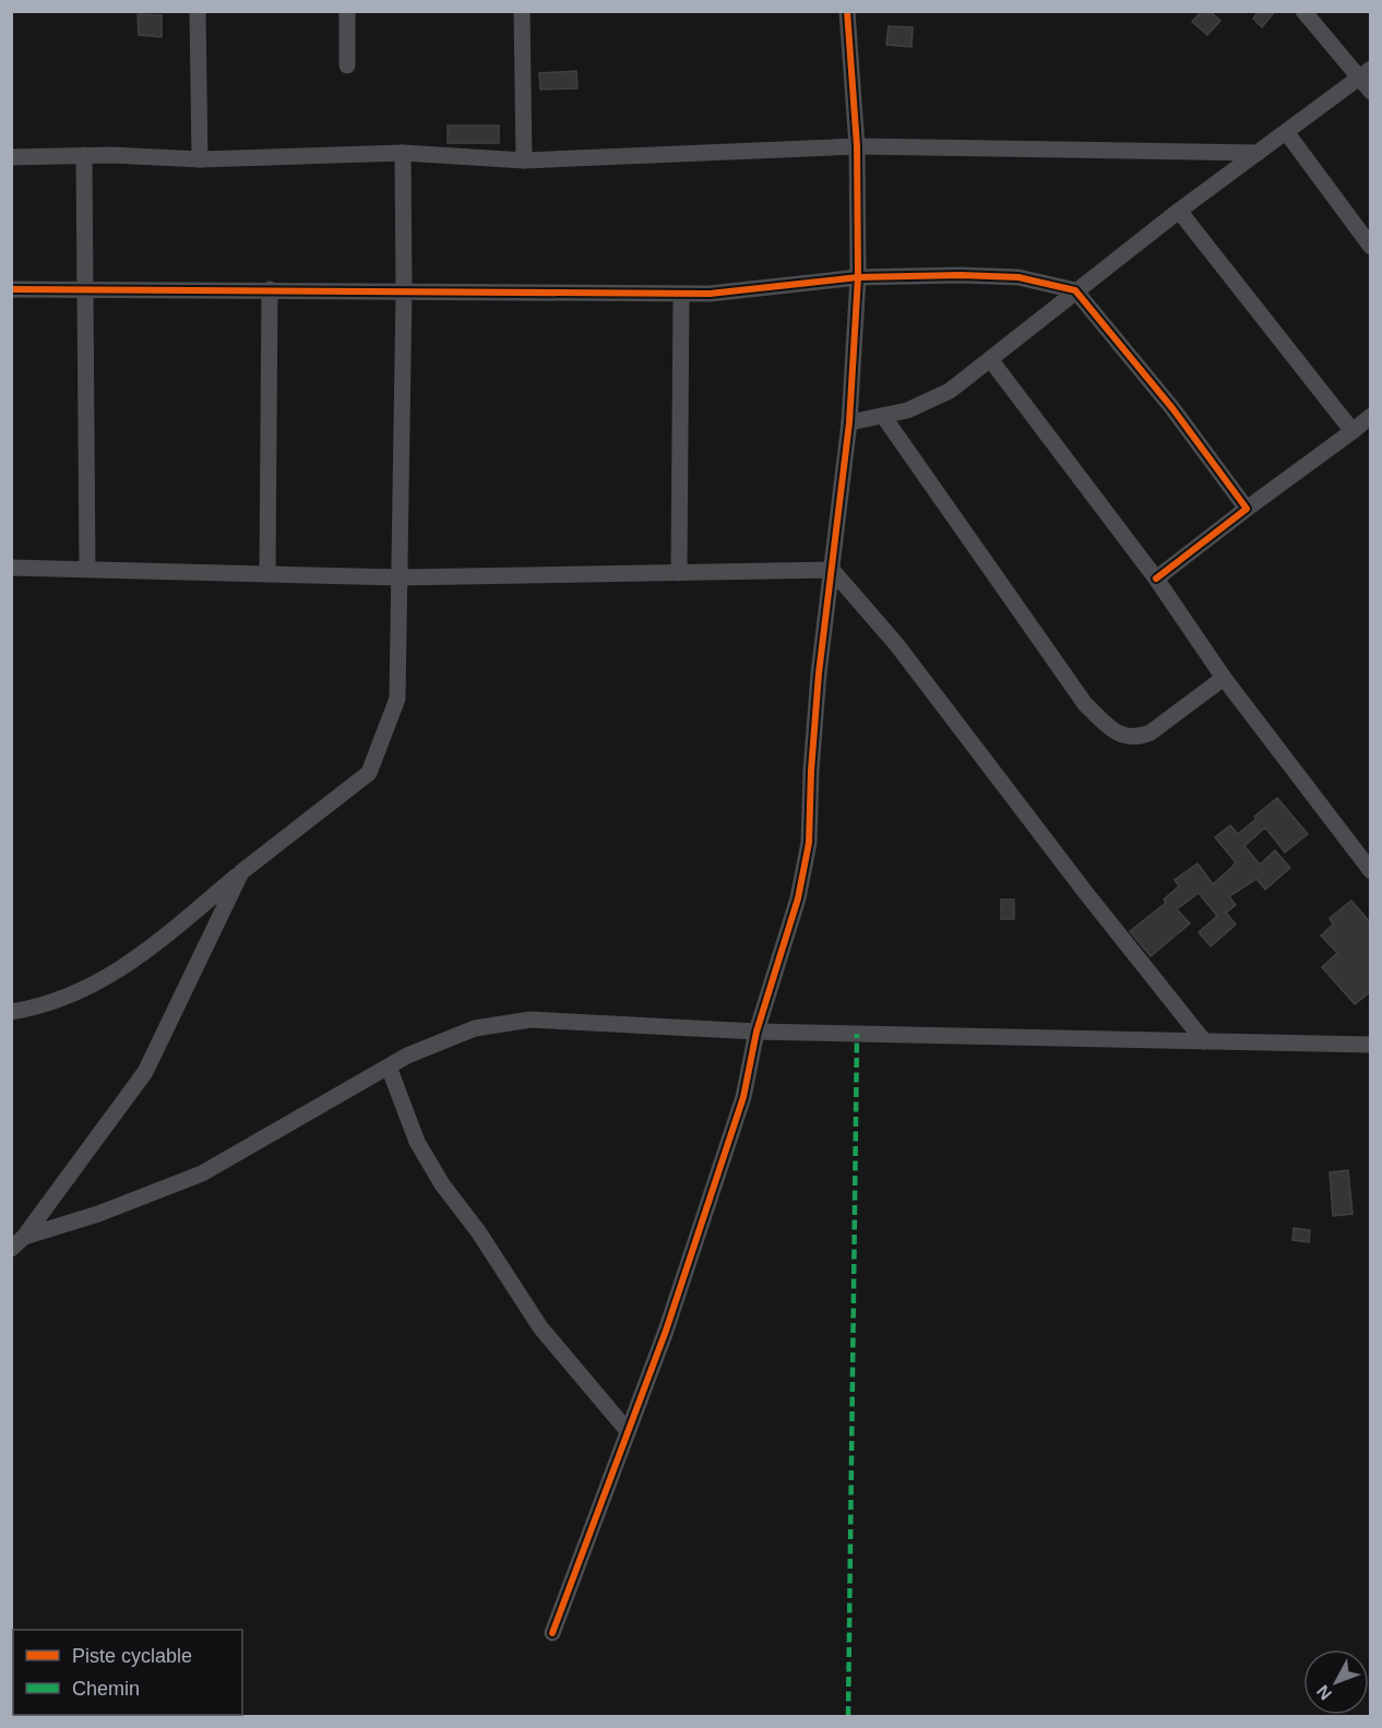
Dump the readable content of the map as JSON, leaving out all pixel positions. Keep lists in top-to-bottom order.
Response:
{
  "legend": ["Piste cyclable", "Chemin"],
  "north": "bottom left"
}
